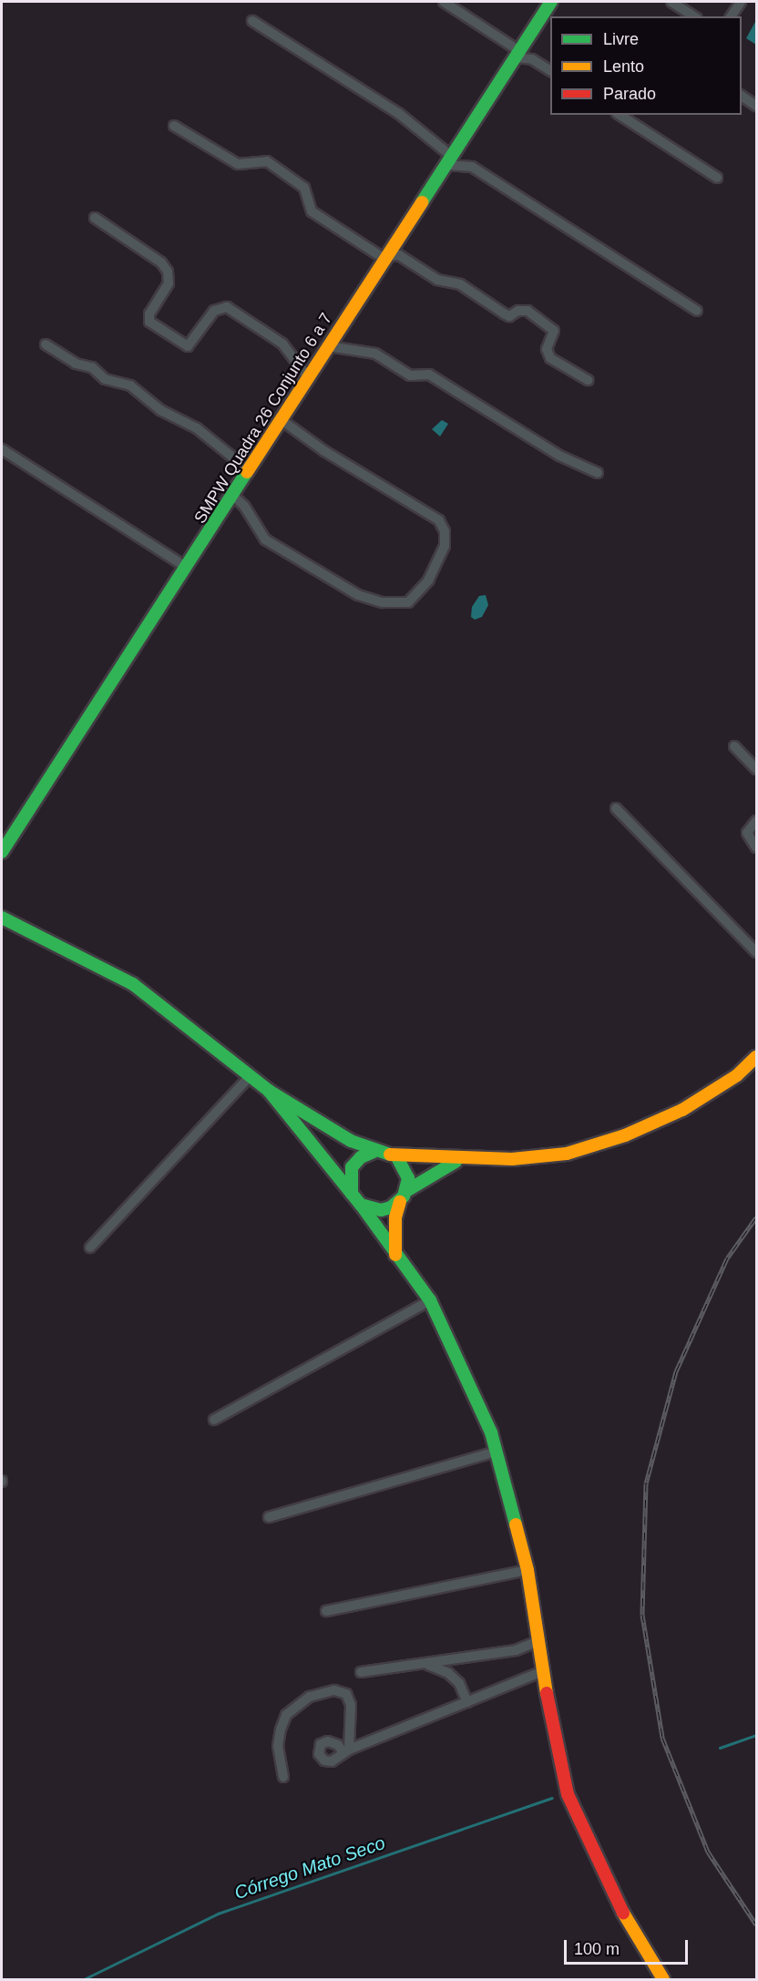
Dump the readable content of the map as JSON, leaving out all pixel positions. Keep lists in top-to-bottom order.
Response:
{
  "streets": {
    "street": ["SMPW Quadra 26 Conjunto 6 a 7"]
  },
  "water": ["Córrego Mato Seco"],
  "legend": ["Livre", "Lento", "Parado"],
  "scale_bar": "100 m"
}
